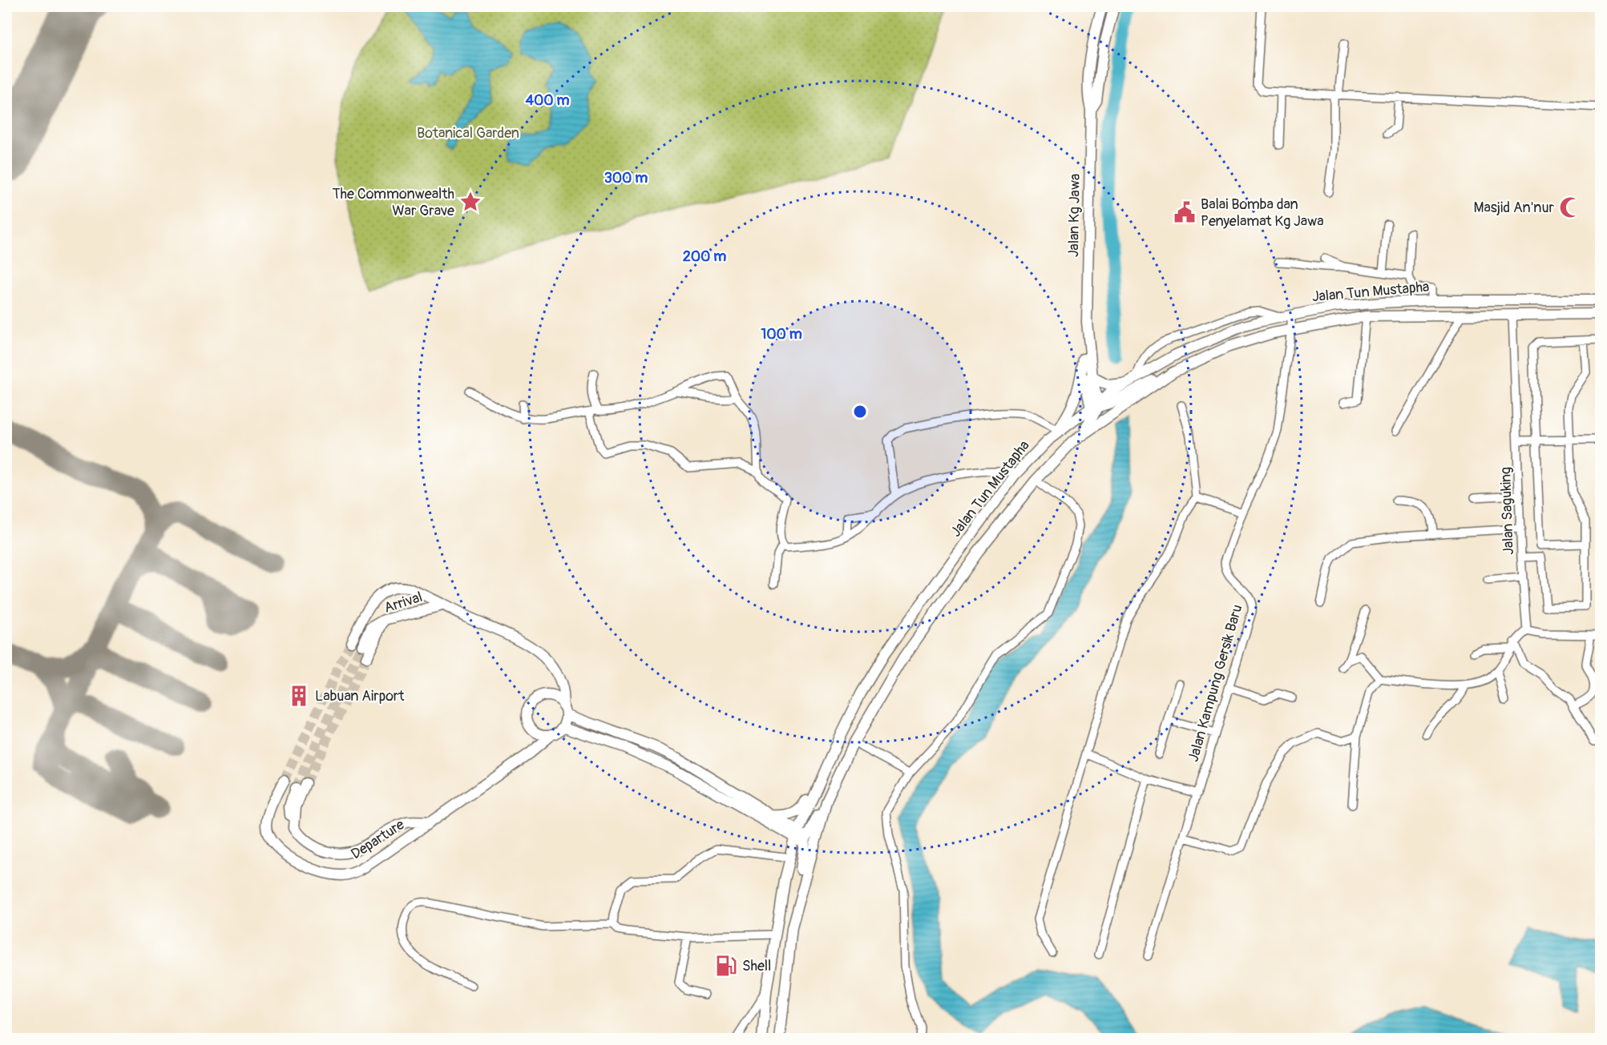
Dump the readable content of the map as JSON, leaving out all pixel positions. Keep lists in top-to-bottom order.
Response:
{
  "streets": {
    "main road": [
      "Jalan Kg Jawa",
      "Jalan Tun Mustapha",
      "Arrival",
      "Departure"
    ],
    "street": ["Jalan Saguking", "Jalan Kampung Gersik Baru"]
  },
  "crossings": [
    ["Jalan Kg Jawa", "Jalan Tun Mustapha"],
    ["Jalan Tun Mustapha", "Jalan Kampung Gersik Baru"]
  ],
  "parks": ["Botanical Garden"],
  "places": {
    "place": ["The Commonwealth War Grave"],
    "mosque": ["Masjid An'nur"],
    "public building": ["Balai Bomba dan Penyelamat Kg Jawa"],
    "building": ["Labuan Airport"],
    "fuel station": ["Shell"]
  },
  "rings": [
    "400 m",
    "300 m",
    "200 m",
    "100 m"
  ]
}
